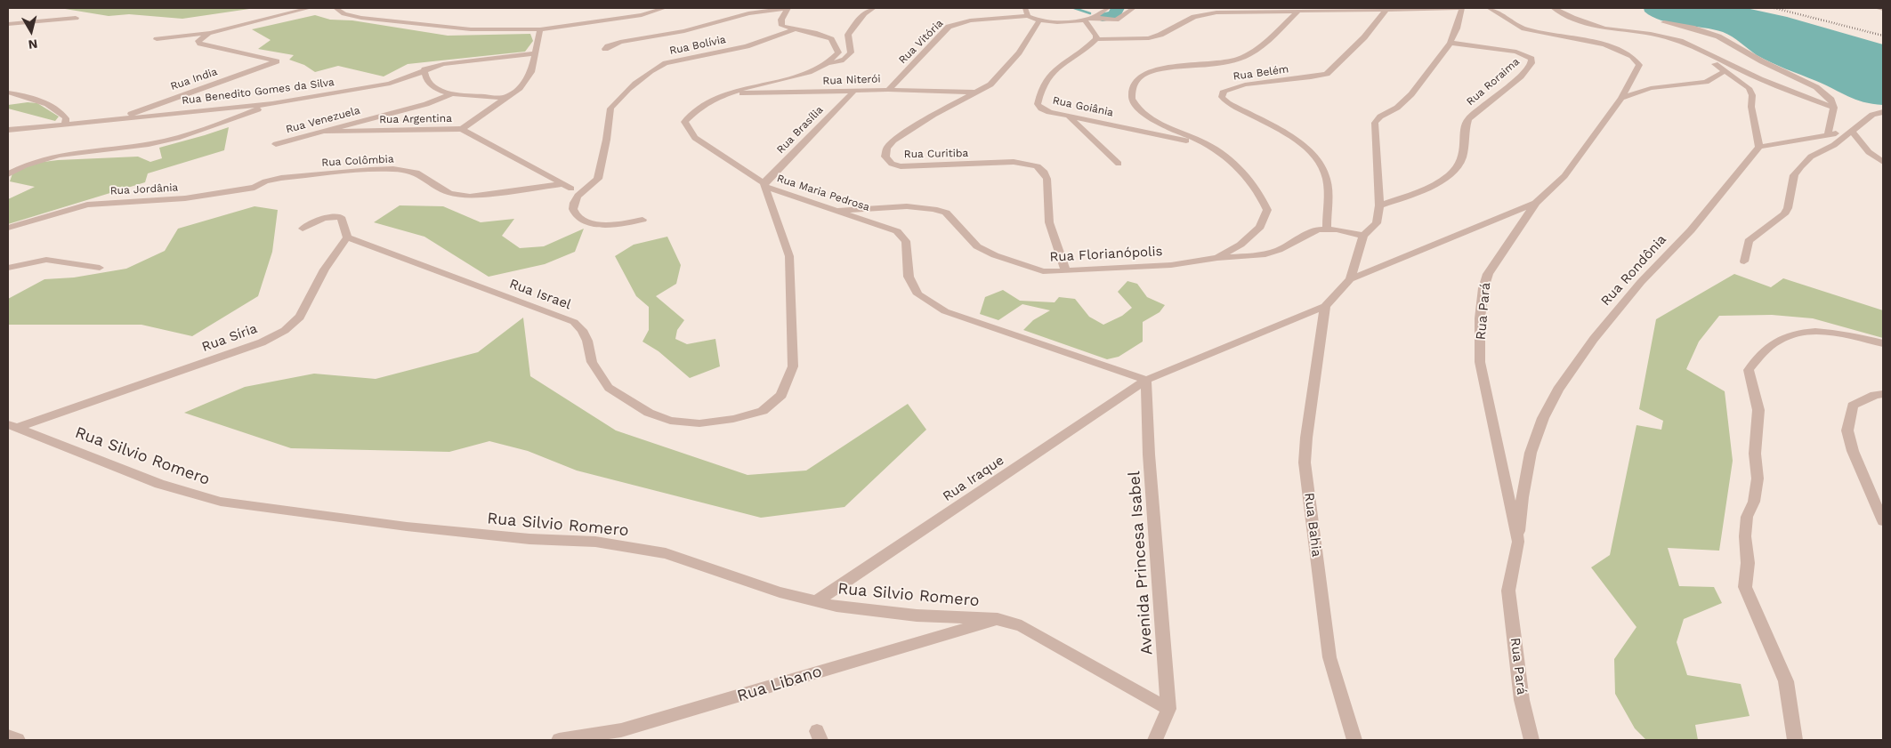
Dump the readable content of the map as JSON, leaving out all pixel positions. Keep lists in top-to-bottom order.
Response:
{
  "streets": {
    "street": [
      "Rua Vitória",
      "Rua Bolívia",
      "Rua Belém",
      "Rua India",
      "Rua Niterói",
      "Rua Roraima",
      "Rua Benedito Gomes da Silva",
      "Rua Goiânia",
      "Rua Argentina",
      "Rua Venezuela",
      "Rua Brasília",
      "Rua Curitiba",
      "Rua Colômbia",
      "Rua Jordânia",
      "Rua Maria Pedrosa",
      "Rua Florianópolis",
      "Rua Rondônia",
      "Rua Israel",
      "Rua Pará",
      "Rua Síria",
      "Rua Silvio Romero",
      "Rua Iraque",
      "Rua Bahia",
      "Avenida Princesa Isabel",
      "Rua Libano"
    ]
  },
  "crossings": [
    ["Rua Vitória", "Rua Niterói"],
    ["Rua Belém", "Rua Florianópolis"],
    ["Rua India", "Rua Benedito Gomes da Silva"],
    ["Rua Niterói", "Rua Brasília"],
    ["Rua Niterói", "Rua Curitiba"],
    ["Rua Niterói", "Rua Maria Pedrosa"],
    ["Rua Benedito Gomes da Silva", "Rua Venezuela"],
    ["Rua Argentina", "Rua Venezuela"],
    ["Rua Argentina", "Rua Colômbia"],
    ["Rua Brasília", "Rua Maria Pedrosa"],
    ["Rua Brasília", "Rua Israel"],
    ["Rua Curitiba", "Rua Florianópolis"],
    ["Rua Colômbia", "Rua Jordânia"],
    ["Rua Maria Pedrosa", "Rua Florianópolis"],
    ["Rua Maria Pedrosa", "Rua Israel"],
    ["Rua Maria Pedrosa", "Rua Iraque"],
    ["Rua Maria Pedrosa", "Avenida Princesa Isabel"],
    ["Rua Rondônia", "Rua Pará"],
    ["Rua Israel", "Rua Síria"],
    ["Rua Síria", "Rua Silvio Romero"],
    ["Rua Silvio Romero", "Rua Iraque"],
    ["Rua Silvio Romero", "Avenida Princesa Isabel"],
    ["Rua Silvio Romero", "Rua Libano"],
    ["Rua Iraque", "Avenida Princesa Isabel"]
  ],
  "north": "bottom"
}
